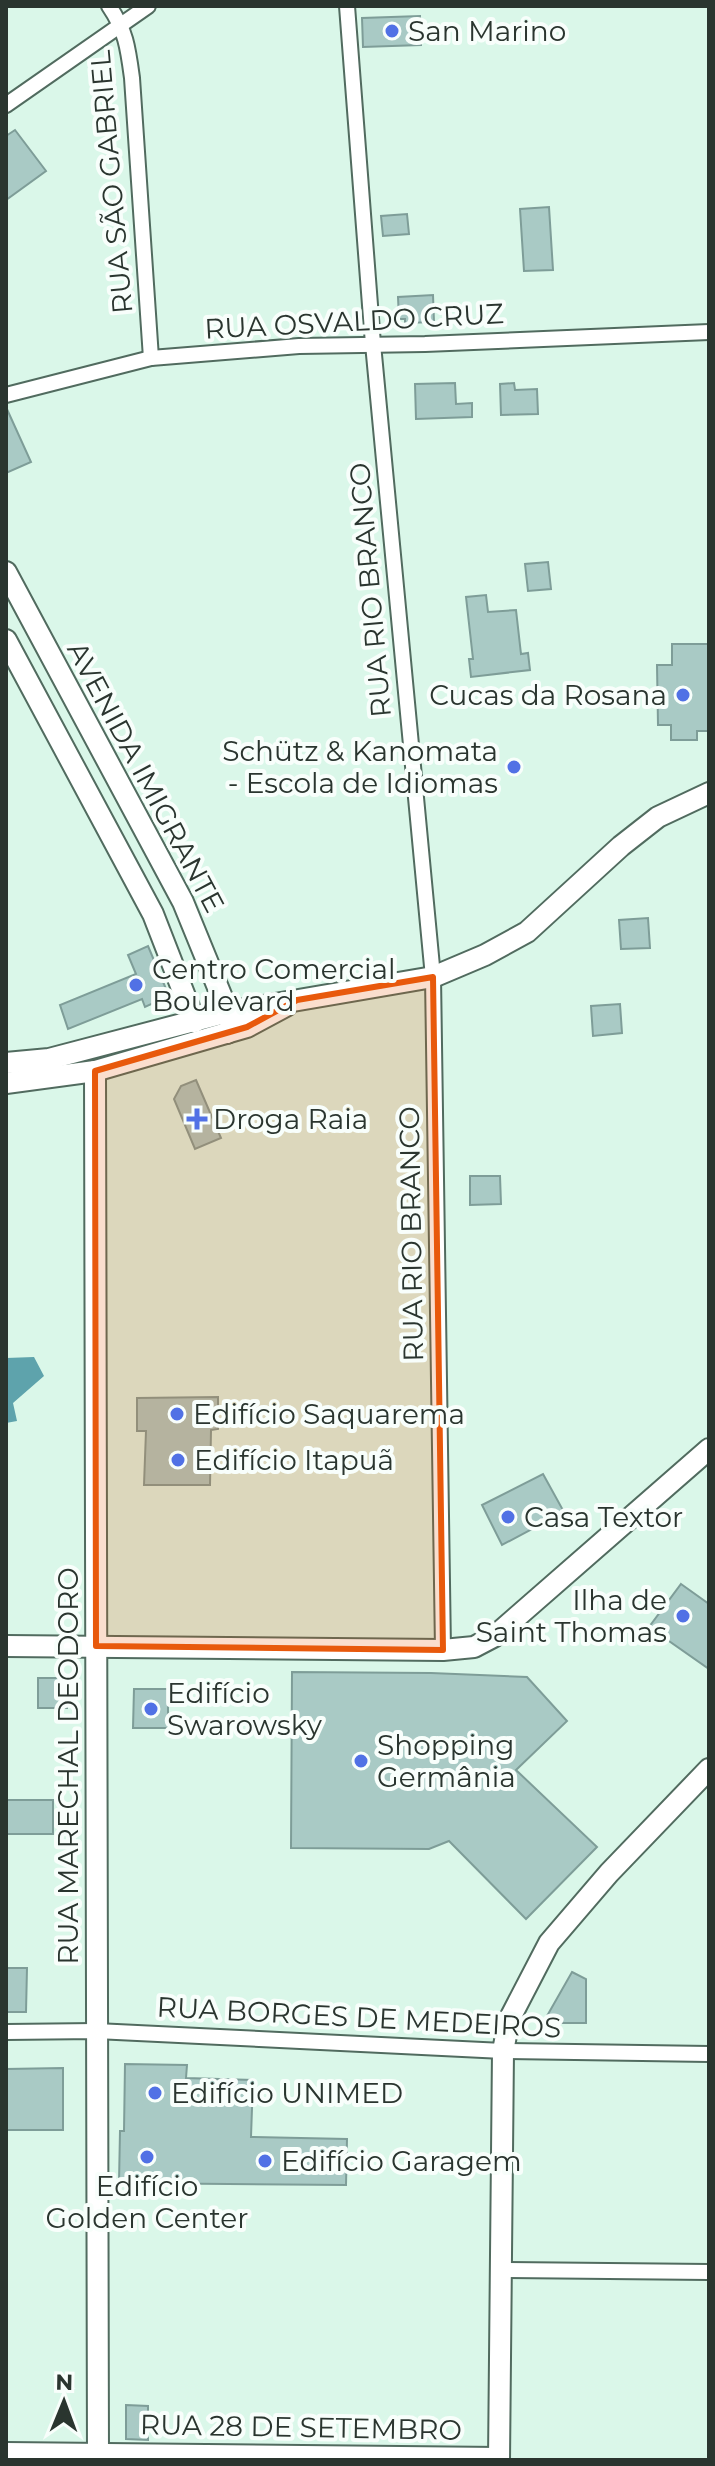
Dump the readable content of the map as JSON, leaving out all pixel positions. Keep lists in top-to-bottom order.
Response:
{
  "streets": {
    "street": [
      "RUA SÃO GABRIEL",
      "RUA OSVALDO CRUZ",
      "RUA RIO BRANCO",
      "AVENIDA IMIGRANTE",
      "RUA MARECHAL DEODORO",
      "RUA BORGES DE MEDEIROS",
      "RUA 28 DE SETEMBRO"
    ]
  },
  "crossings": [
    ["RUA SÃO GABRIEL", "RUA OSVALDO CRUZ"],
    ["RUA OSVALDO CRUZ", "RUA RIO BRANCO"],
    ["RUA MARECHAL DEODORO", "RUA BORGES DE MEDEIROS"],
    ["RUA MARECHAL DEODORO", "RUA 28 DE SETEMBRO"]
  ],
  "places": {
    "other": [
      "San Marino",
      "Cucas da Rosana",
      "Schütz & Kanomata - Escola de Idiomas",
      "Centro Comercial Boulevard",
      "Edifício Saquarema",
      "Edifício Itapuã",
      "Casa Textor",
      "Ilha de Saint Thomas",
      "Edifício Swarowsky",
      "Shopping Germânia",
      "Edifício UNIMED",
      "Edifício Golden Center",
      "Edifício Garagem"
    ],
    "health": ["Droga Raia"]
  },
  "north": "top"
}
